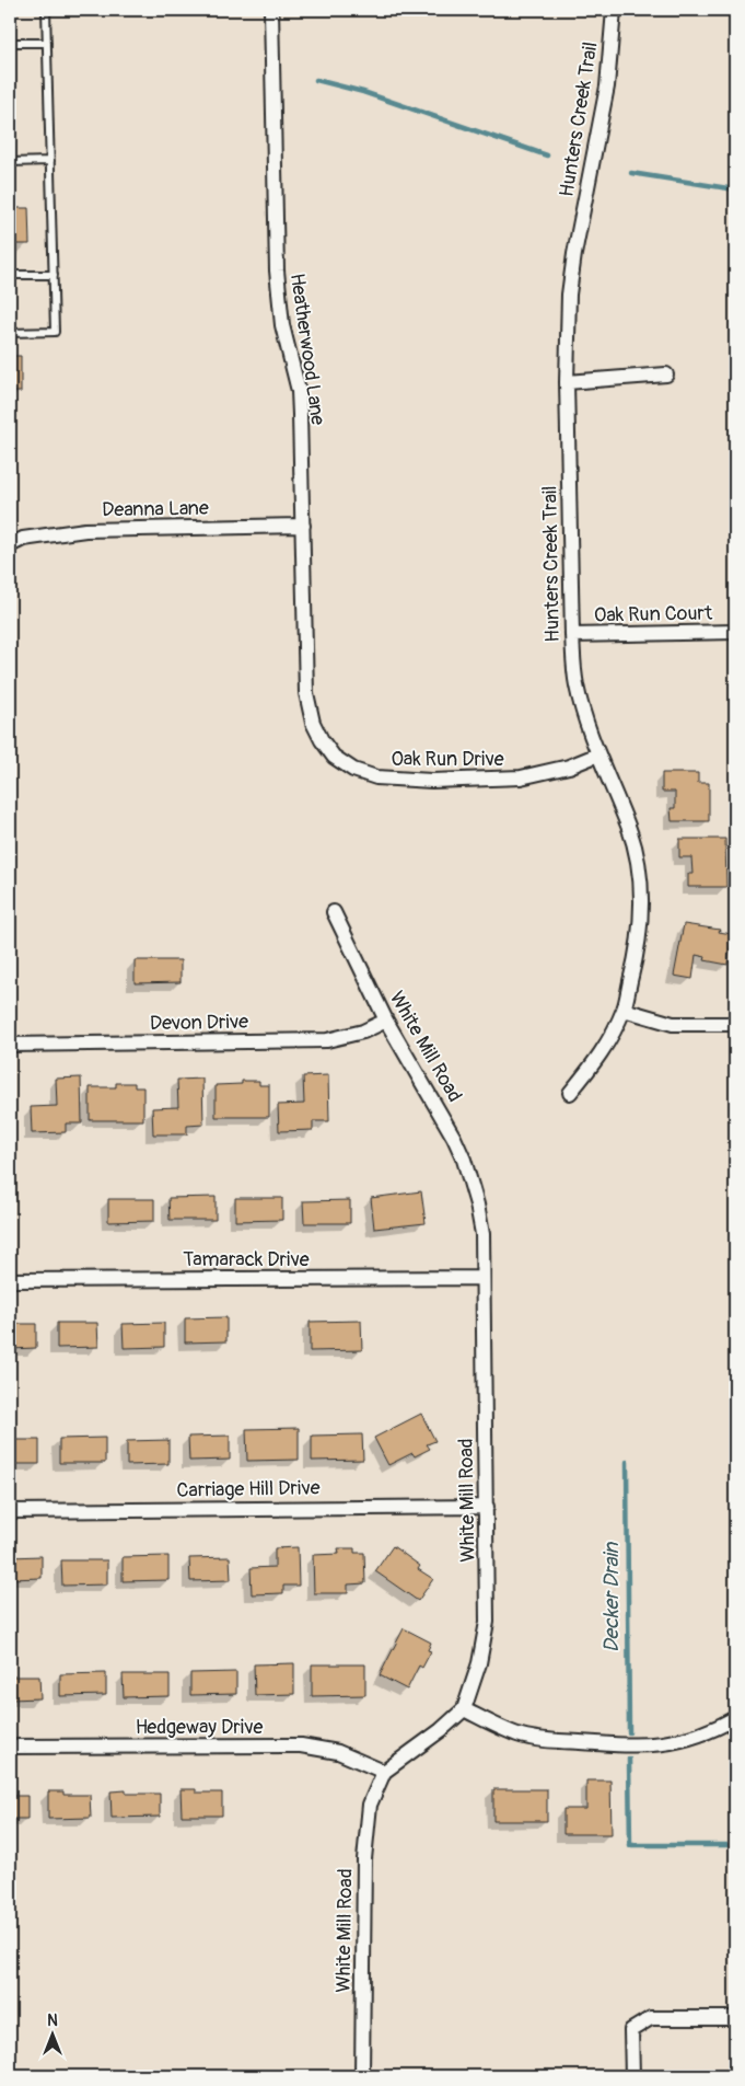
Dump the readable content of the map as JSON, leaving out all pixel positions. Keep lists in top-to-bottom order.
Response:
{
  "streets": {
    "street": [
      "Hunters Creek Trail",
      "Heatherwood Lane",
      "Deanna Lane",
      "Oak Run Court",
      "Oak Run Drive",
      "Devon Drive",
      "White Mill Road",
      "Tamarack Drive",
      "Carriage Hill Drive",
      "Hedgeway Drive"
    ]
  },
  "crossings": [
    ["Hunters Creek Trail", "Oak Run Court"],
    ["Hunters Creek Trail", "Oak Run Drive"],
    ["Heatherwood Lane", "Deanna Lane"],
    ["Heatherwood Lane", "Oak Run Drive"],
    ["Devon Drive", "White Mill Road"],
    ["White Mill Road", "Tamarack Drive"],
    ["White Mill Road", "Carriage Hill Drive"],
    ["White Mill Road", "Hedgeway Drive"]
  ],
  "water": ["Decker Drain"],
  "north": "top"
}
